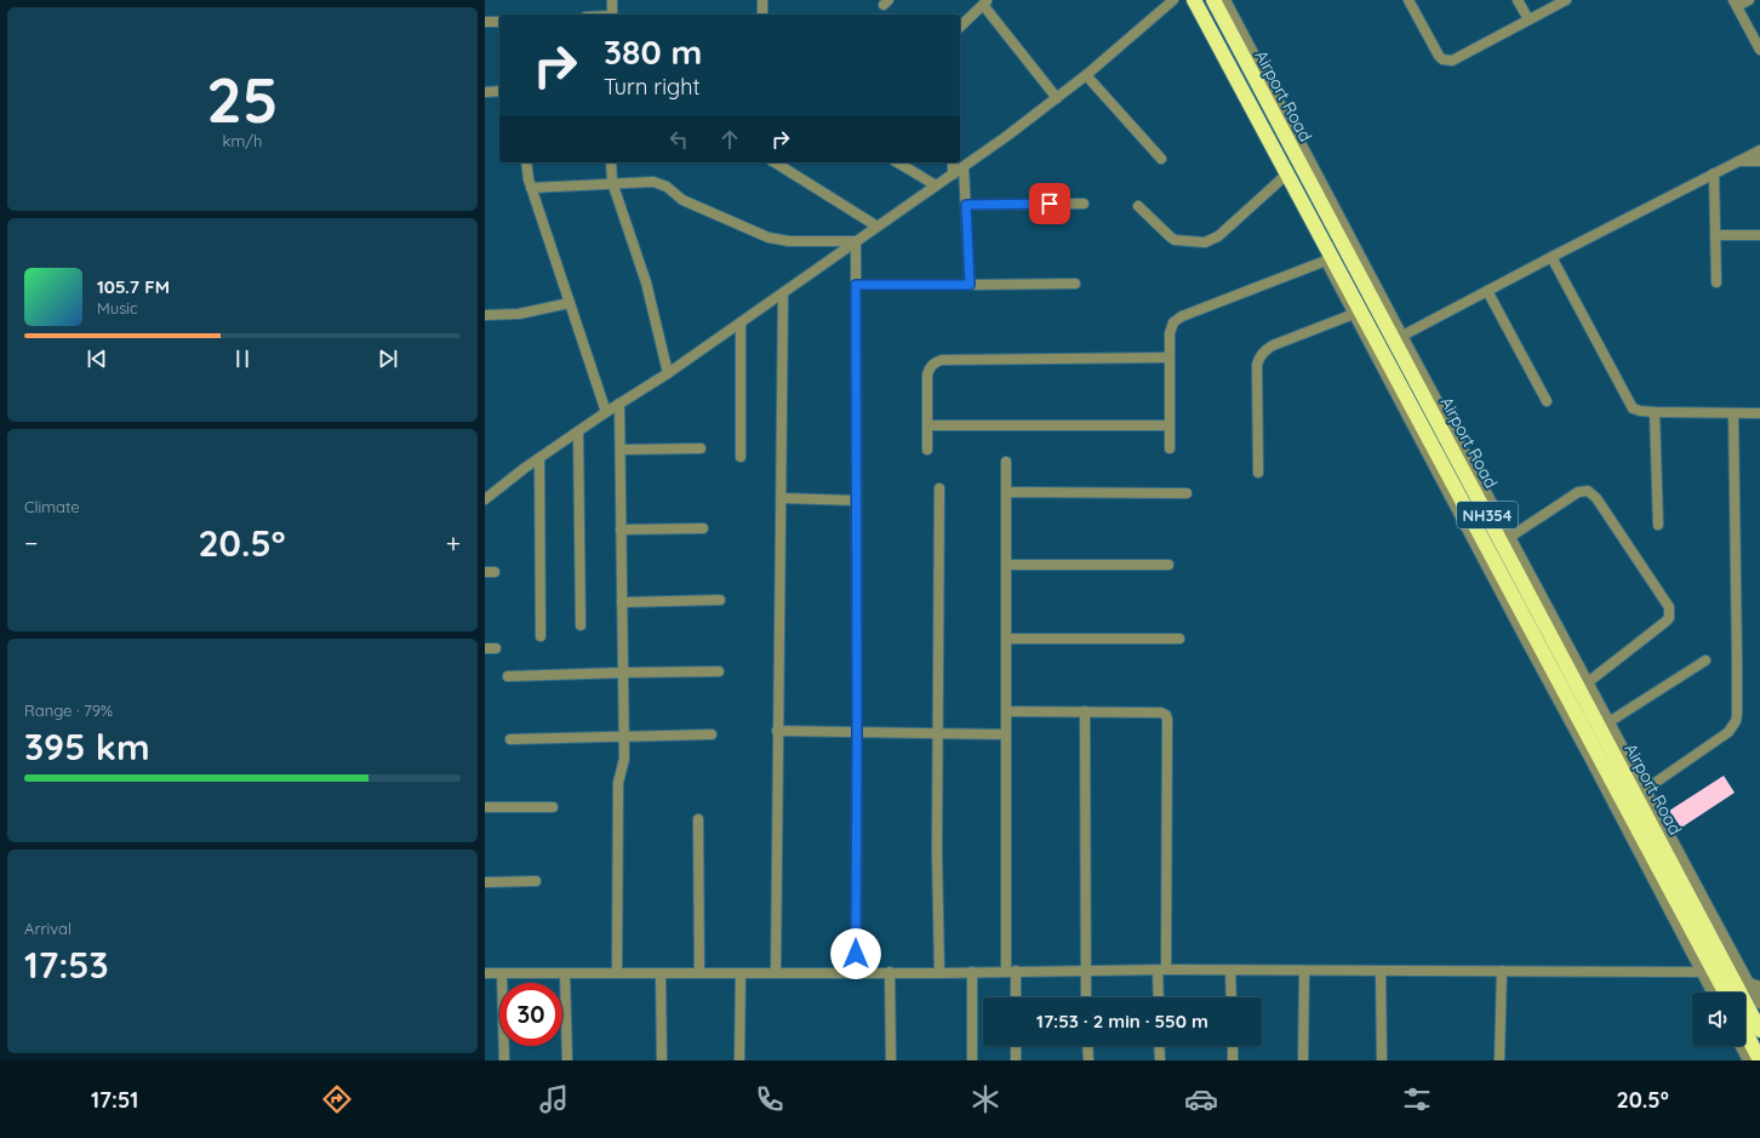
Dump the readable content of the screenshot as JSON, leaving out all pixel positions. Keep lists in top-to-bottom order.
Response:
{
  "streets": {
    "highway": ["Airport Road", "NH354"]
  },
  "page": {
    "tile": [
      ["25", "km/h"],
      "Climate",
      ["Range · 79%", "395 km"],
      ["Arrival", "17:53"]
    ],
    "turn": ["380 m", "Turn right"],
    "song": ["105.7 FM", "Music"],
    "heat": ["−", "20.5°", "+"],
    "limit": "30",
    "trip": "17:53 · 2 min · 550 m",
    "tabs": ["17:51", "20.5°"]
  }
}
